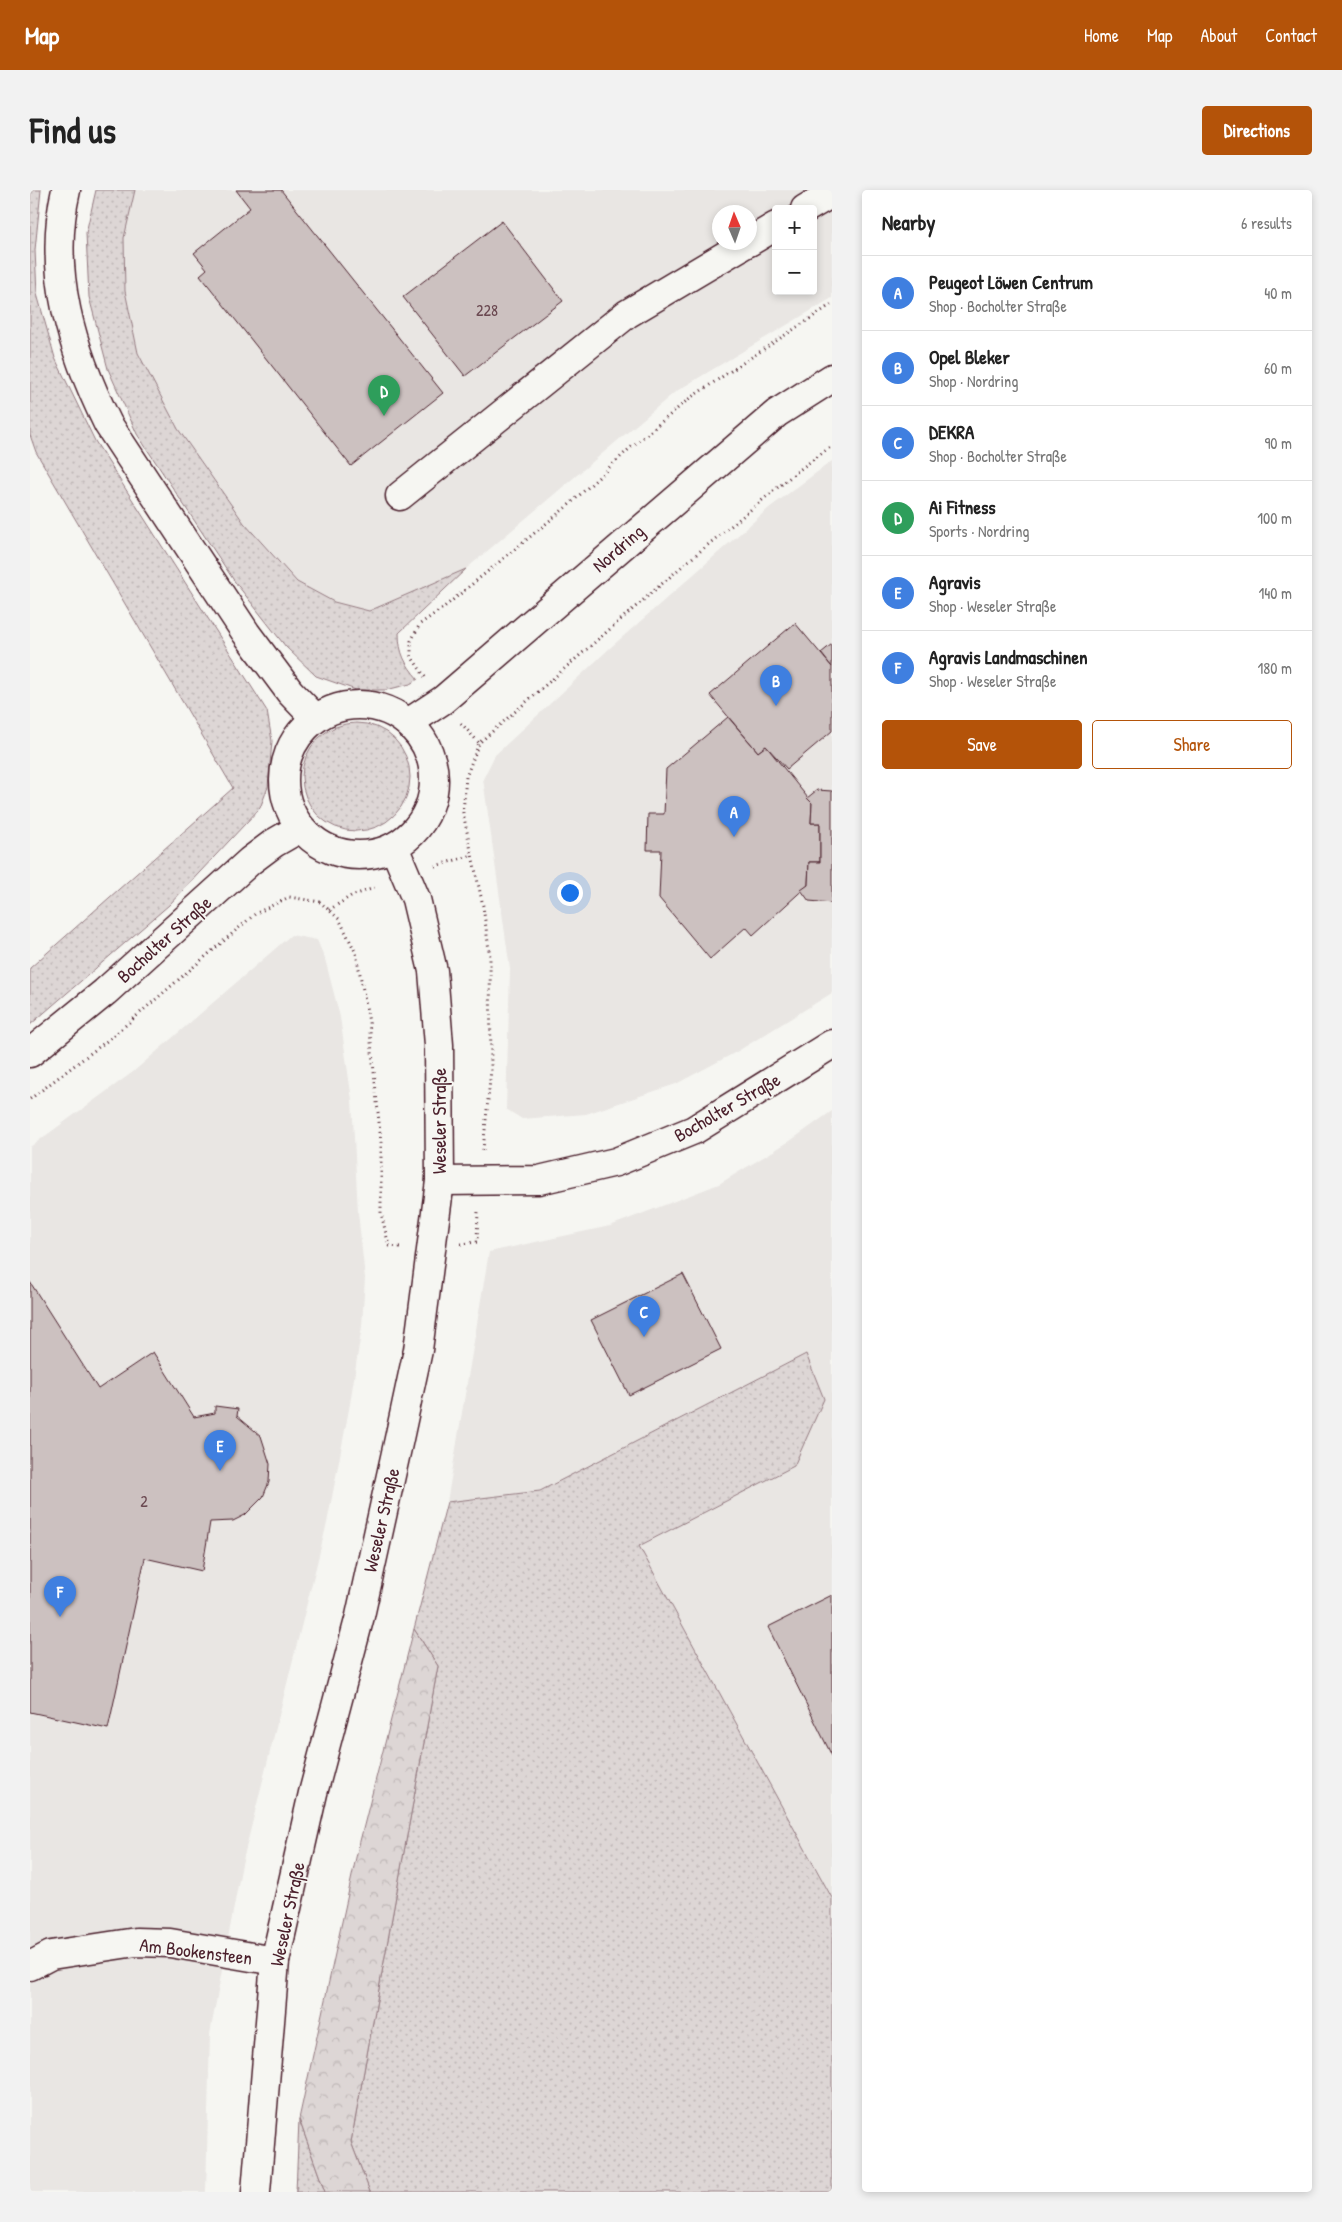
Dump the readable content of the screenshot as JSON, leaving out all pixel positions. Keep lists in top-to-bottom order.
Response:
{
  "streets": {
    "street": [
      "Nordring",
      "Bocholter Straße",
      "Weseler Straße",
      "Am Bookensteen"
    ]
  },
  "crossings": [
    ["Nordring", "Bocholter Straße"],
    ["Nordring", "Weseler Straße"],
    ["Bocholter Straße", "Weseler Straße"],
    ["Weseler Straße", "Am Bookensteen"]
  ],
  "house_numbers": ["228", "2"],
  "north": "top",
  "page": {
    "header": "Map",
    "nav": [
      "Home",
      "Map",
      "About",
      "Contact"
    ],
    "buttons": [
      "Directions",
      ["Save", "Share"]
    ],
    "title": "Find us",
    "heading": ["Nearby", "6 results"],
    "map_buttons": ["+", "−"],
    "list": [
      {
        "mark": "A",
        "name": "Peugeot Löwen Centrum",
        "note": "Shop · Bocholter Straße",
        "value": "40 m"
      },
      {
        "mark": "B",
        "name": "Opel Bleker",
        "note": "Shop · Nordring",
        "value": "60 m"
      },
      {
        "mark": "C",
        "name": "DEKRA",
        "note": "Shop · Bocholter Straße",
        "value": "90 m"
      },
      {
        "mark": "D",
        "name": "Ai Fitness",
        "note": "Sports · Nordring",
        "value": "100 m"
      },
      {
        "mark": "E",
        "name": "Agravis",
        "note": "Shop · Weseler Straße",
        "value": "140 m"
      },
      {
        "mark": "F",
        "name": "Agravis Landmaschinen",
        "note": "Shop · Weseler Straße",
        "value": "180 m"
      }
    ],
    "pins": [
      "D",
      "B",
      "A",
      "C",
      "E",
      "F"
    ]
  }
}
